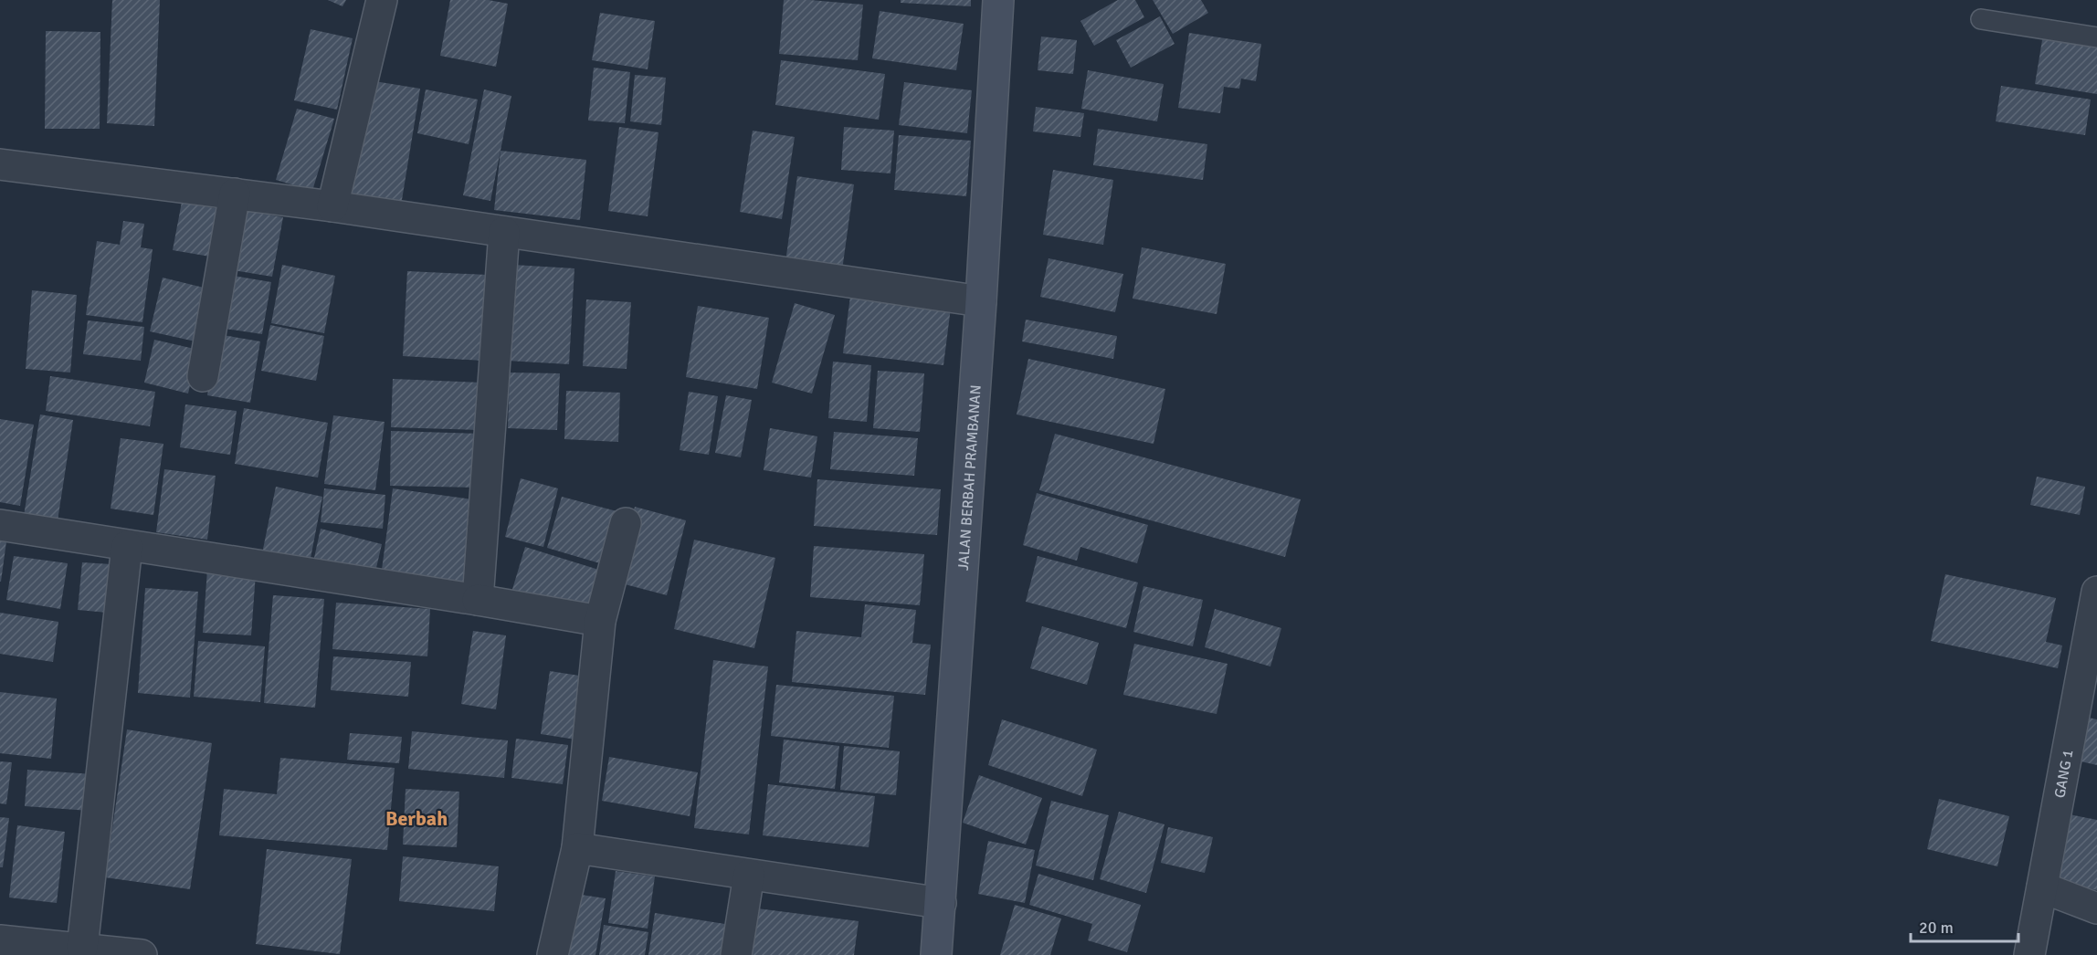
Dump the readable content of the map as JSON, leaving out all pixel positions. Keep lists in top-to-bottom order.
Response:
{
  "streets": {
    "main road": ["JALAN BERBAH PRAMBANAN"],
    "street": ["GANG 1"]
  },
  "districts": ["Berbah"],
  "scale_bar": "20 m"
}
